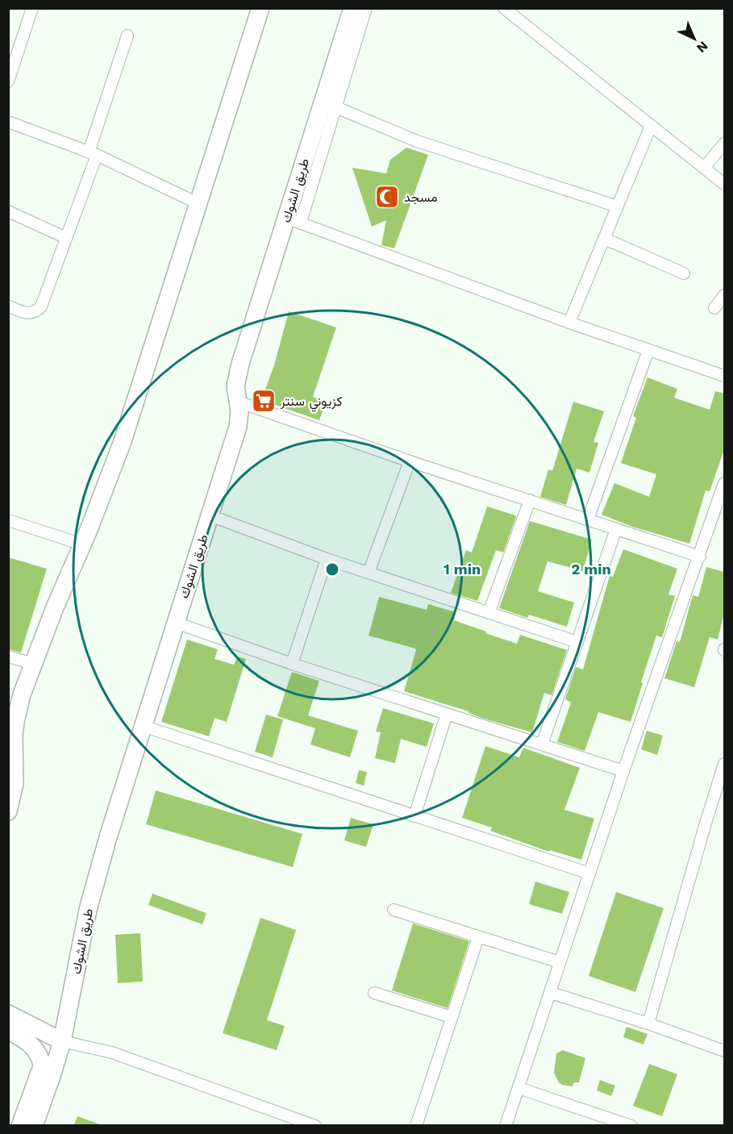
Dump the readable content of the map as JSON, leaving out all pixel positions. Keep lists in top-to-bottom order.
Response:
{
  "streets": {
    "main road": ["طريق الشوك"]
  },
  "places": {
    "mosque": ["مسجد"],
    "supermarket": ["كزيوني سنتر"]
  },
  "north": "bottom right",
  "rings": ["1 min", "2 min"]
}
